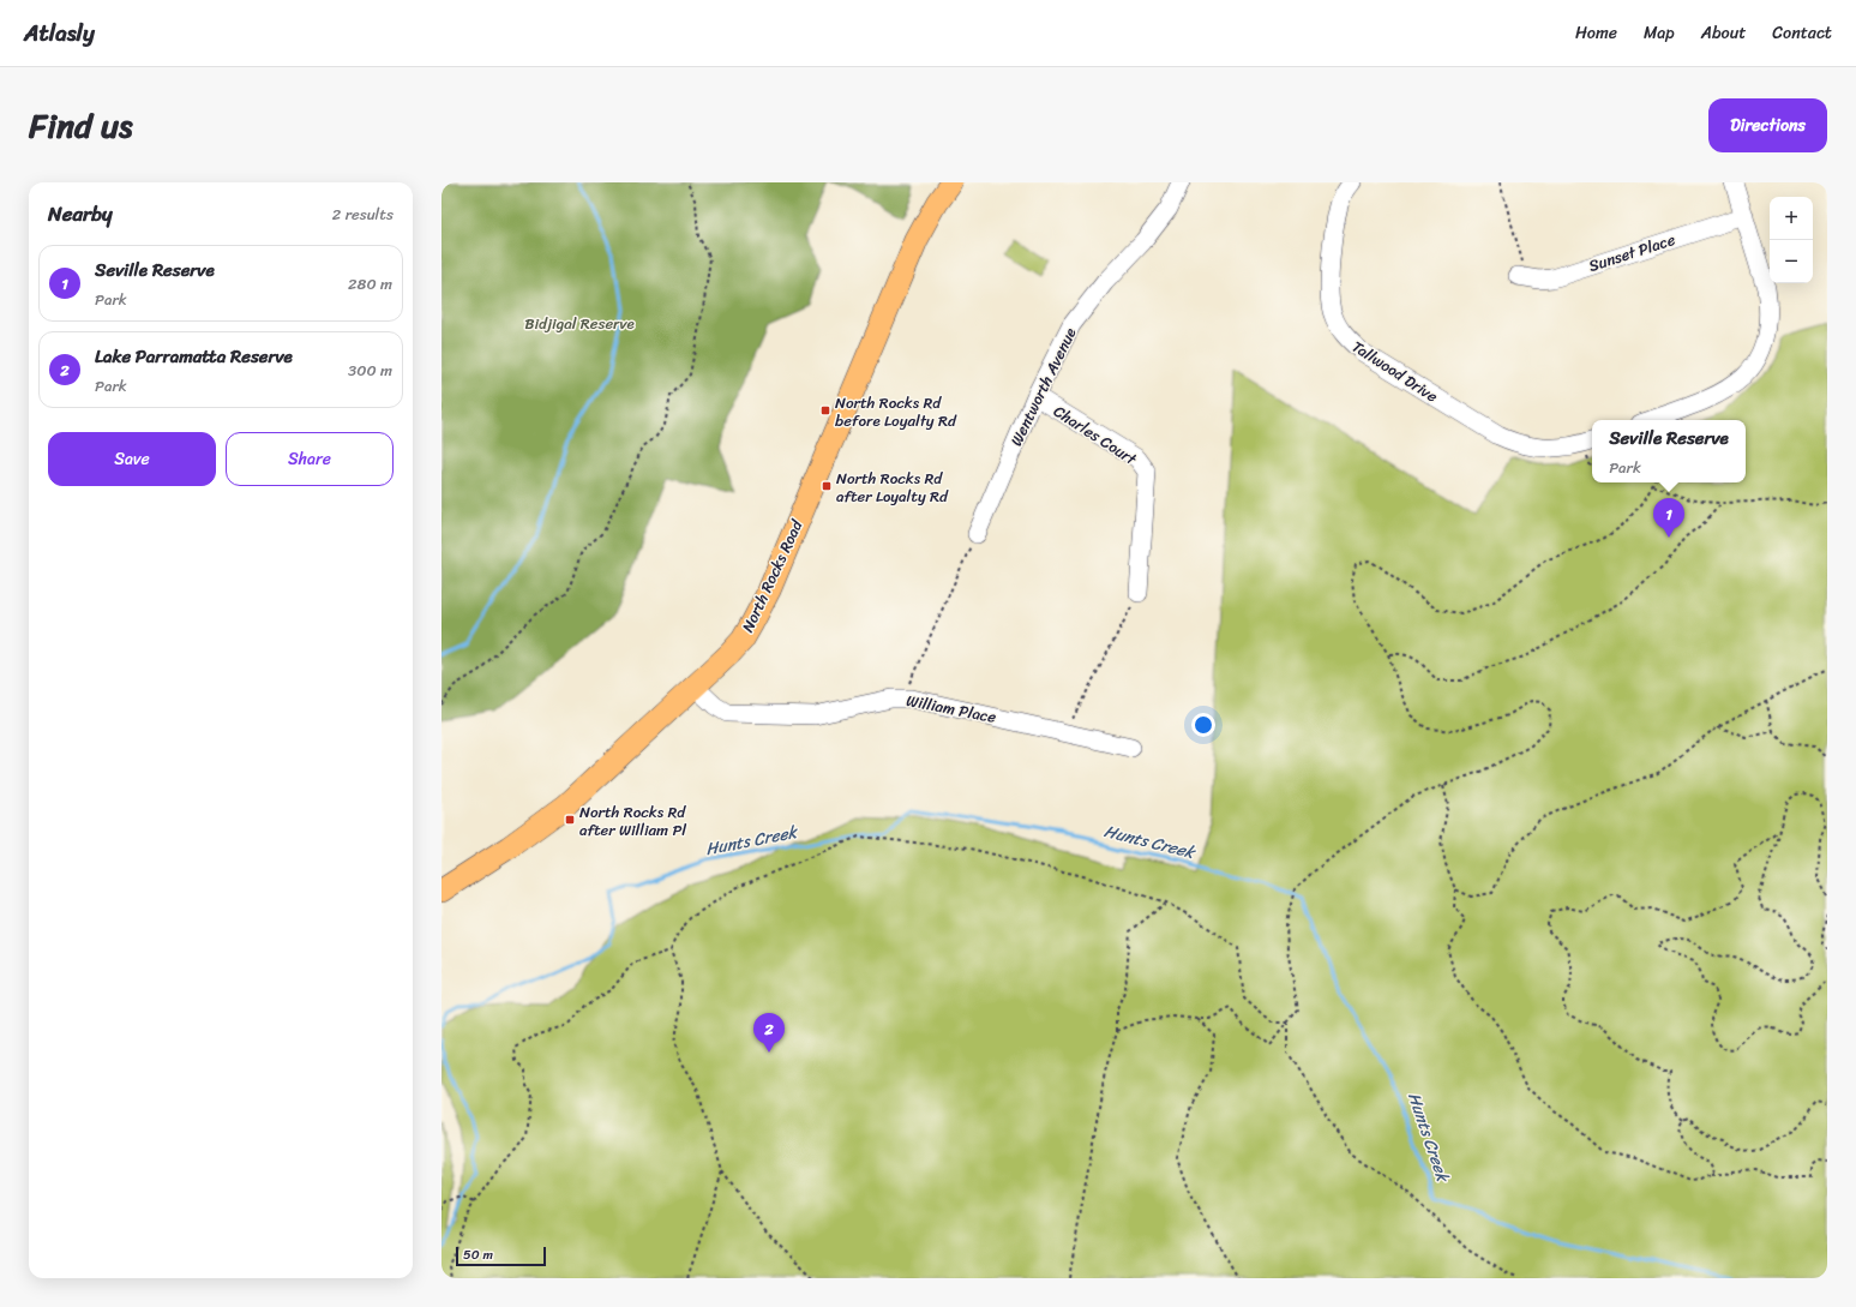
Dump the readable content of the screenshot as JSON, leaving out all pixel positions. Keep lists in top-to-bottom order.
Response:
{
  "streets": {
    "main road": ["North Rocks Road"],
    "street": [
      "Sunset Place",
      "Tallwood Drive",
      "Wentworth Avenue",
      "Charles Court",
      "William Place"
    ]
  },
  "crossings": [
    ["Wentworth Avenue", "Charles Court"],
    ["North Rocks Road", "William Place"]
  ],
  "water": ["Hunts Creek"],
  "parks": ["Bidjigal Reserve"],
  "places": {
    "transit": ["North Rocks Rd before Loyalty Rd", "North Rocks Rd after Loyalty Rd", "North Rocks Rd after William Pl"]
  },
  "scale_bar": "50 m",
  "page": {
    "header": "Atlasly",
    "nav": [
      "Home",
      "Map",
      "About",
      "Contact"
    ],
    "title": "Find us",
    "buttons": [
      "Directions",
      ["Save", "Share"]
    ],
    "heading": ["Nearby", "2 results"],
    "map_buttons": ["+", "−"],
    "list": [
      {
        "mark": "1",
        "name": "Seville Reserve",
        "note": "Park",
        "value": "280 m"
      },
      {
        "mark": "2",
        "name": "Lake Parramatta Reserve",
        "note": "Park",
        "value": "300 m"
      }
    ],
    "popup": ["Seville Reserve", "Park"],
    "pins": ["1", "2"],
    "scale": "50 m"
  }
}
